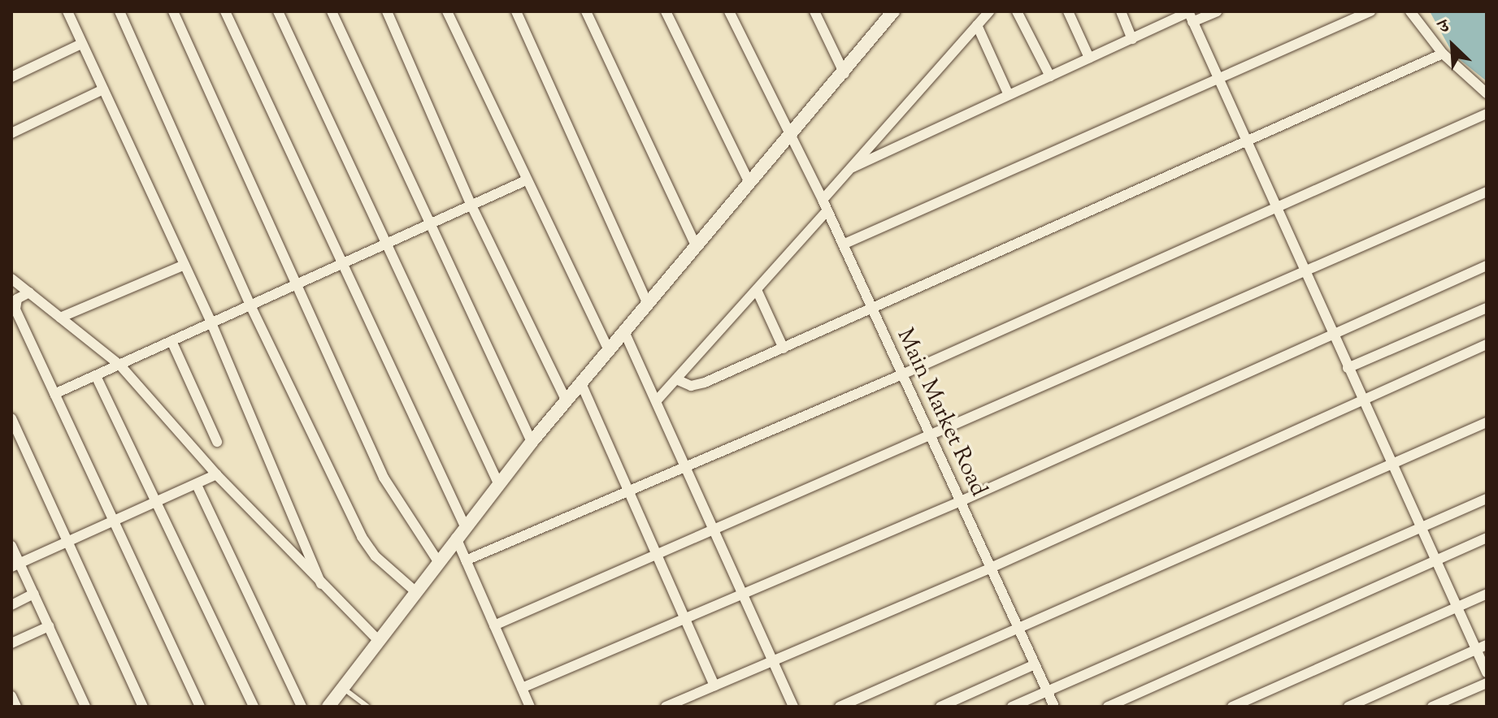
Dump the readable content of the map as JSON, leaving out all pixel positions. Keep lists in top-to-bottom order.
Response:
{
  "streets": {
    "street": ["Main Market Road"]
  },
  "north": "top left"
}
